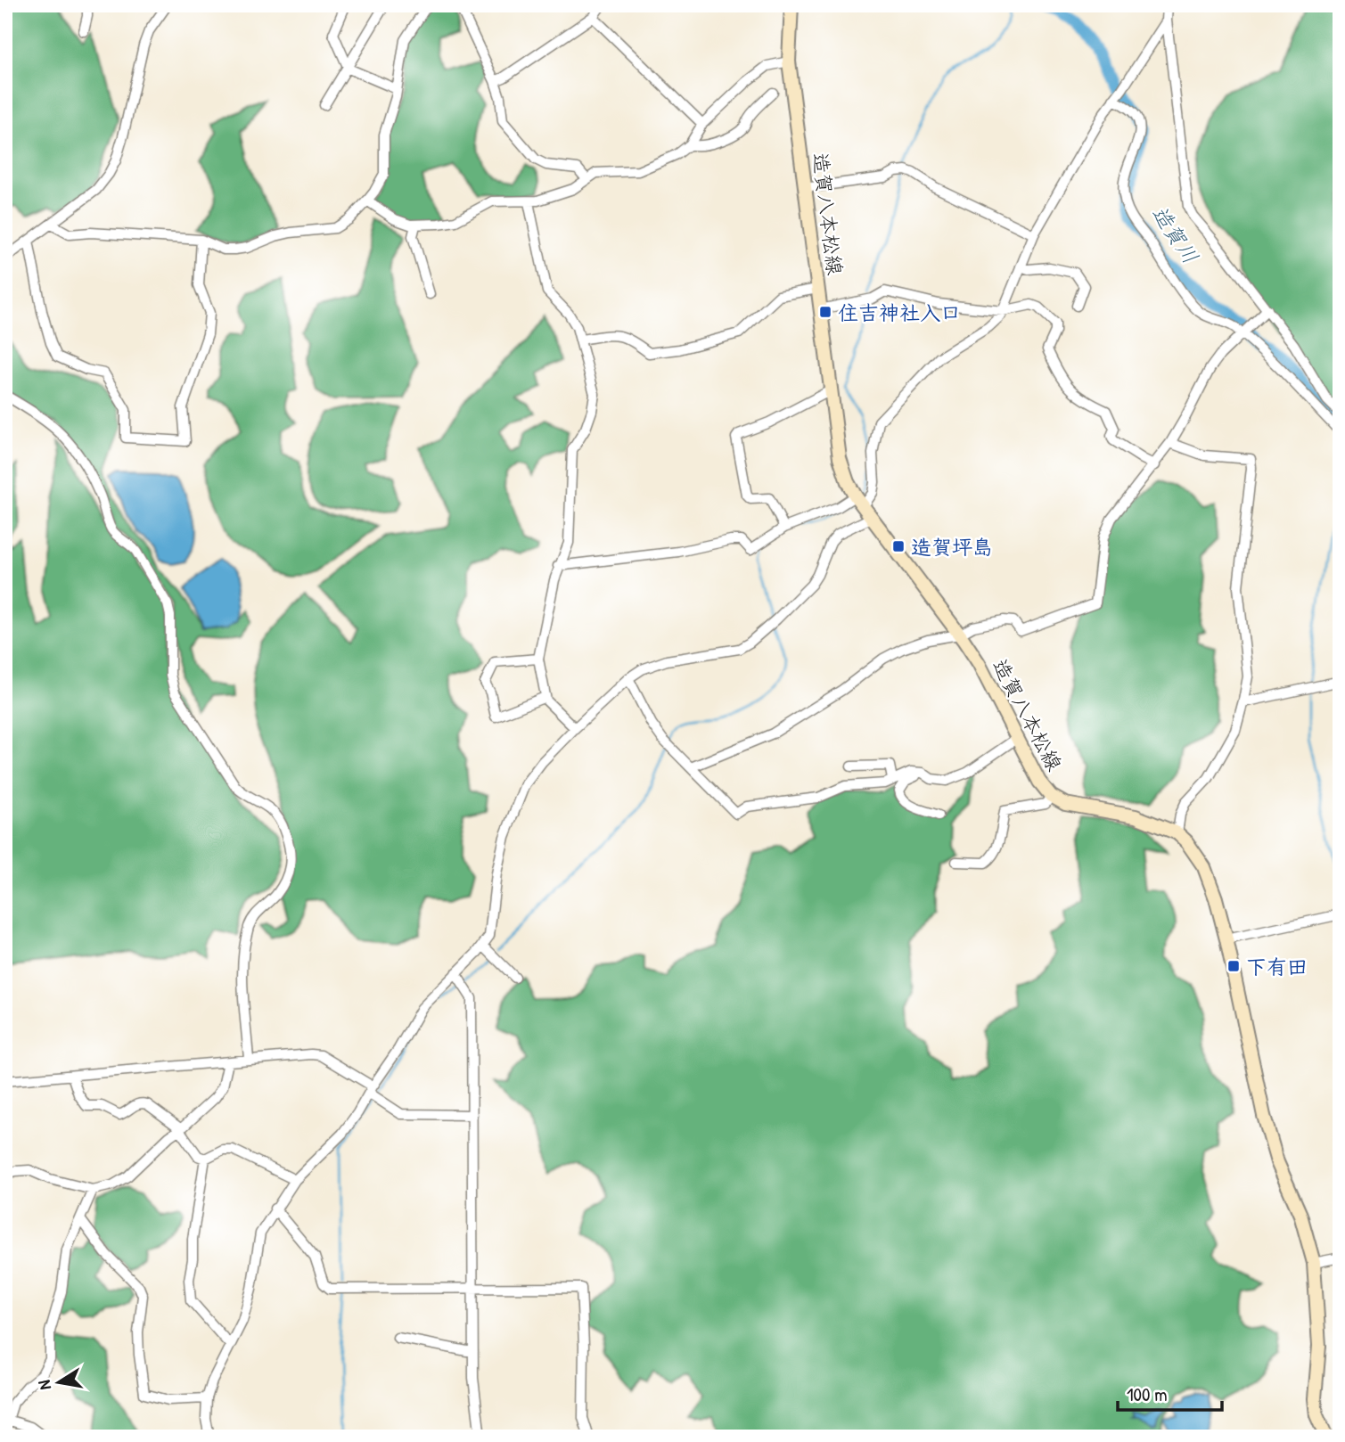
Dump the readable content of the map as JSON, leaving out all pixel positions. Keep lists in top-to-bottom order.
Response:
{
  "streets": {
    "main road": ["造賀八本松線"]
  },
  "water": ["造賀川"],
  "places": {
    "transit": ["住吉神社入口", "造賀坪島", "下有田"]
  },
  "scale_bar": "100 m",
  "north": "left"
}
